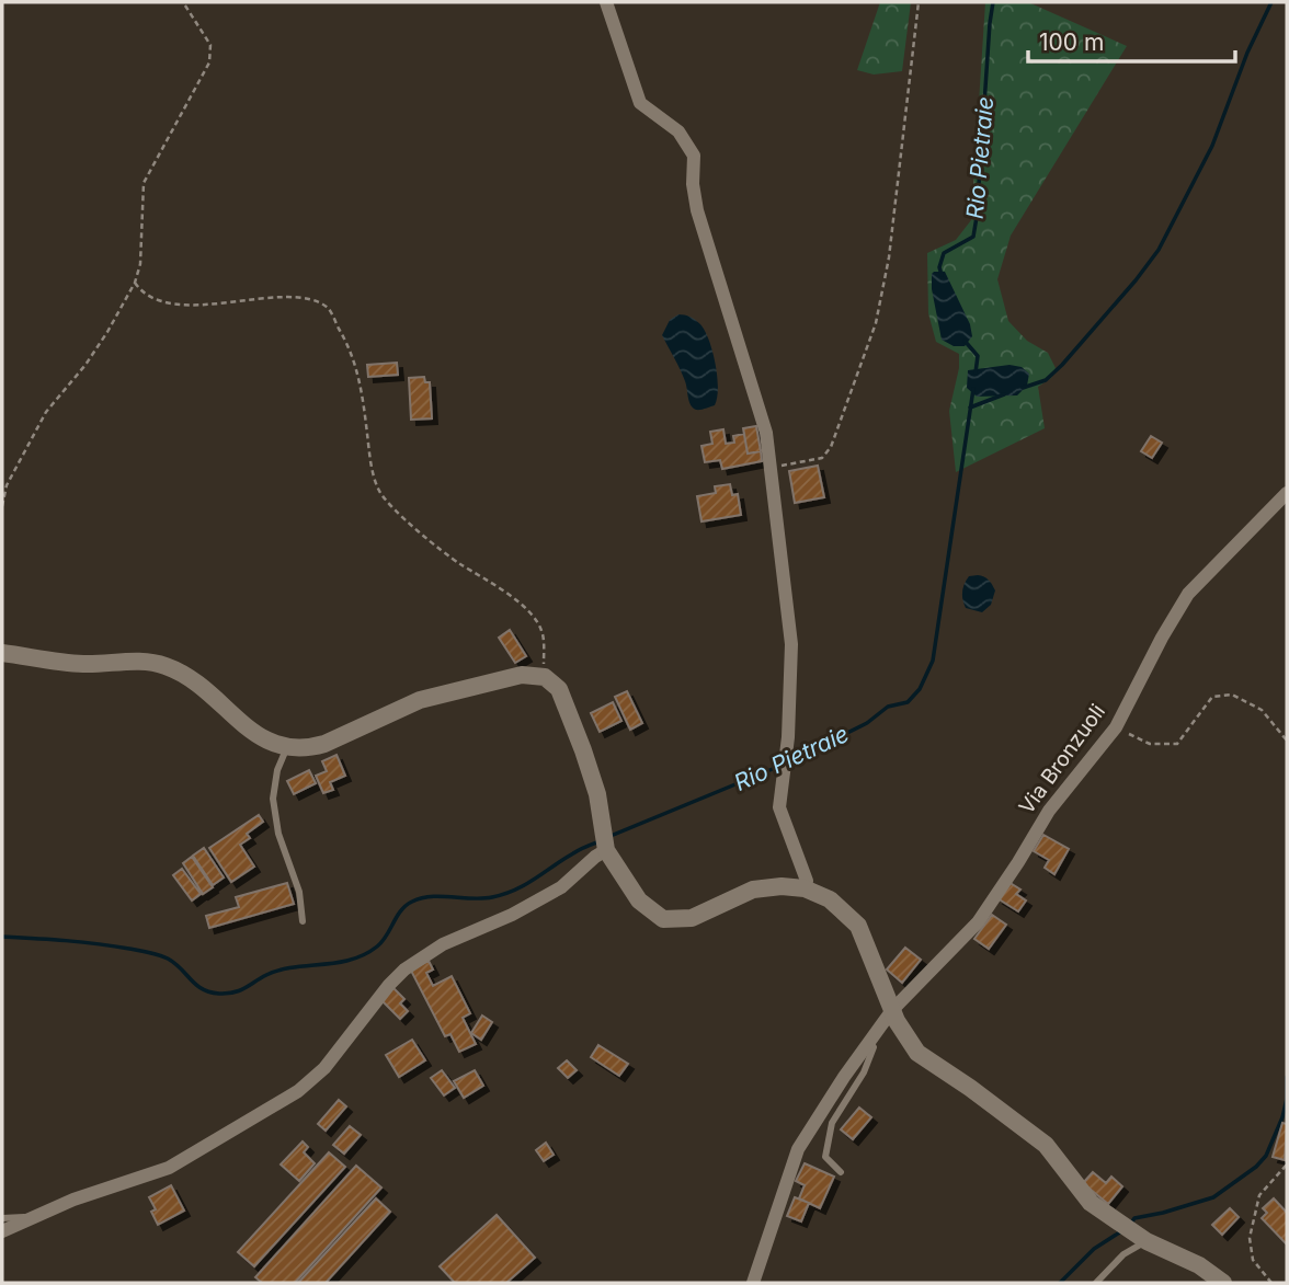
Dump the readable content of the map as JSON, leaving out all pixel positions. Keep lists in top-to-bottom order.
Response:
{
  "streets": {
    "street": ["Via Bronzuoli"]
  },
  "water": ["Rio Pietraie"],
  "scale_bar": "100 m"
}
